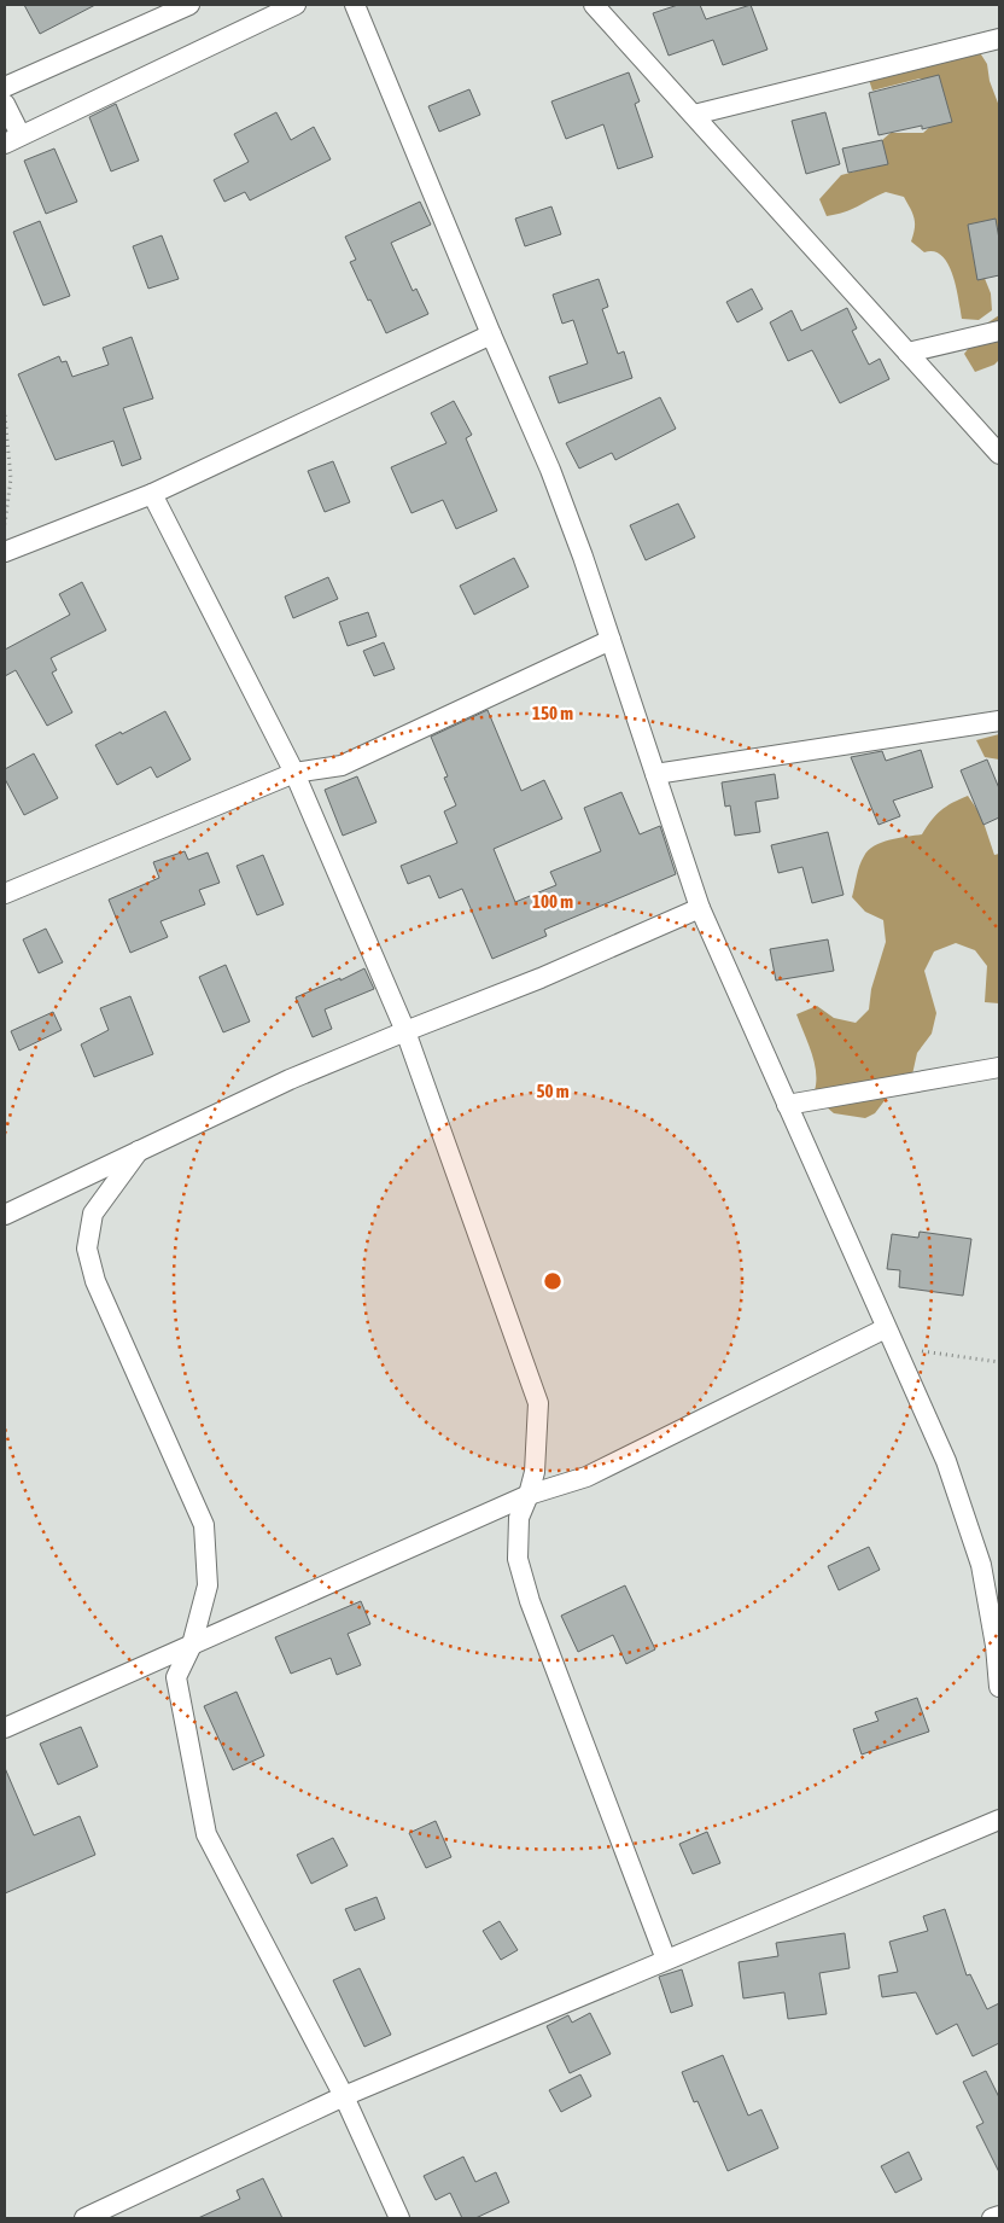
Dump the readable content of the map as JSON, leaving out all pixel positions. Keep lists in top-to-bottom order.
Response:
{
  "rings": ["150 m", "100 m", "50 m"]
}
